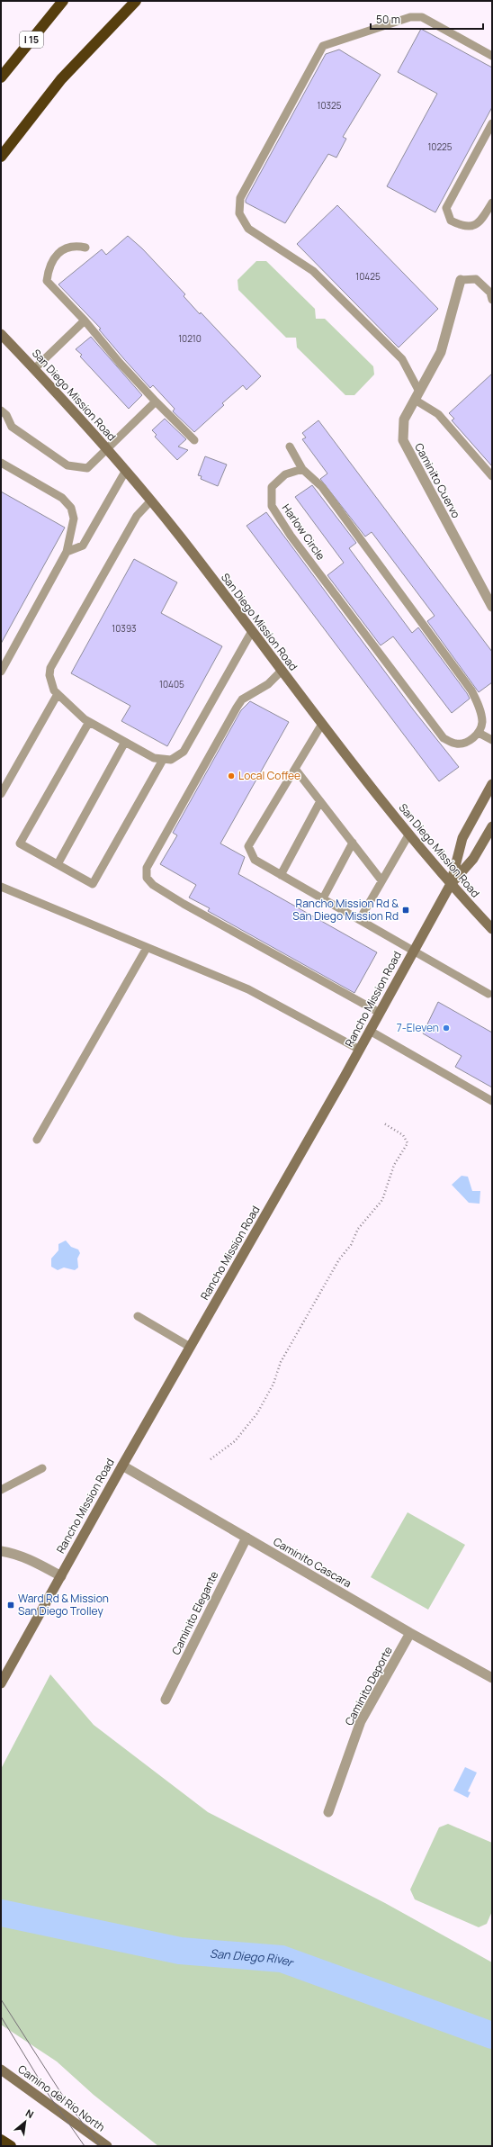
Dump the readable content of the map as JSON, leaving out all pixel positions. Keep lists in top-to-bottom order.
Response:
{
  "streets": {
    "highway": ["I 15"],
    "main road": ["San Diego Mission Road", "Rancho Mission Road", "Camino del Rio North"],
    "street": [
      "Caminito Cuervo",
      "Caminito Cascara",
      "Caminito Elegante",
      "Caminito Deporte"
    ],
    "lane": ["Harlow Circle"]
  },
  "crossings": [
    ["San Diego Mission Road", "Rancho Mission Road"],
    ["Rancho Mission Road", "Caminito Cascara"],
    ["Caminito Cascara", "Caminito Elegante"],
    ["Caminito Cascara", "Caminito Deporte"]
  ],
  "water": ["San Diego River"],
  "places": {
    "other": ["Local Coffee", "7-Eleven"],
    "transit": ["Rancho Mission Rd & San Diego Mission Rd", "Ward Rd & Mission San Diego Trolley"]
  },
  "house_numbers": [
    "10325",
    "10225",
    "10425",
    "10210",
    "10393",
    "10405"
  ],
  "scale_bar": "50 m",
  "north": "top right"
}
